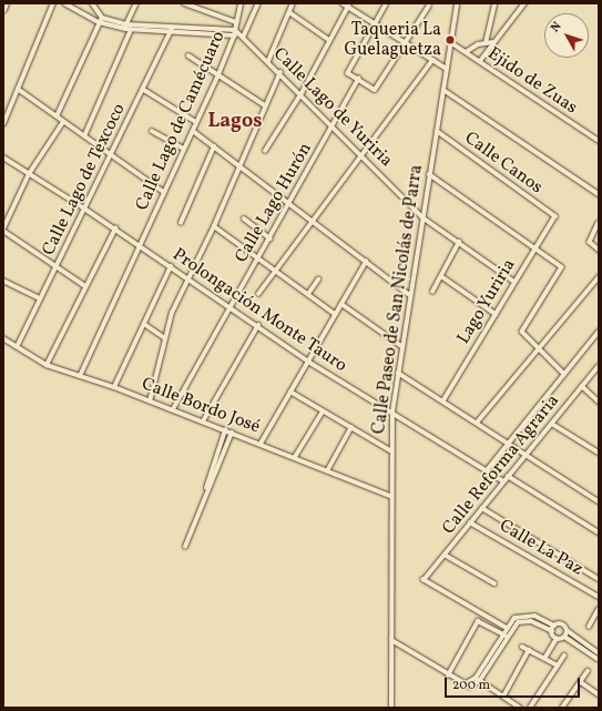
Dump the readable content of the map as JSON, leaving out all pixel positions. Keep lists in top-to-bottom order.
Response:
{
  "streets": {
    "street": [
      "Ejido de Zuas",
      "Calle Lago de Yuriria",
      "Calle Lago de Camécuaro",
      "Calle Canos",
      "Calle Lago de Texcoco",
      "Calle Lago Hurón",
      "Calle Paseo de San Nicolás de Parra",
      "Lago Yuriria",
      "Prolongación Monte Tauro",
      "Calle Bordo José",
      "Calle Reforma Agraria",
      "Calle La Paz"
    ]
  },
  "crossings": [
    ["Ejido de Zuas", "Calle Paseo de San Nicolás de Parra"],
    ["Calle Lago de Yuriria", "Calle Lago Hurón"],
    ["Calle Lago de Yuriria", "Calle Paseo de San Nicolás de Parra"],
    ["Calle Lago de Camécuaro", "Prolongación Monte Tauro"],
    ["Calle Lago de Camécuaro", "Calle Bordo José"],
    ["Calle Canos", "Calle Paseo de San Nicolás de Parra"],
    ["Calle Canos", "Lago Yuriria"],
    ["Calle Lago de Texcoco", "Prolongación Monte Tauro"],
    ["Calle Lago de Texcoco", "Calle Bordo José"],
    ["Calle Lago Hurón", "Prolongación Monte Tauro"],
    ["Calle Lago Hurón", "Calle Bordo José"],
    ["Calle Paseo de San Nicolás de Parra", "Prolongación Monte Tauro"],
    ["Calle Paseo de San Nicolás de Parra", "Calle Bordo José"],
    ["Prolongación Monte Tauro", "Calle Reforma Agraria"],
    ["Calle Reforma Agraria", "Calle La Paz"]
  ],
  "districts": ["Lagos"],
  "places": ["Taqueria La Guelaguetza"],
  "scale_bar": "200 m",
  "north": "top left"
}
